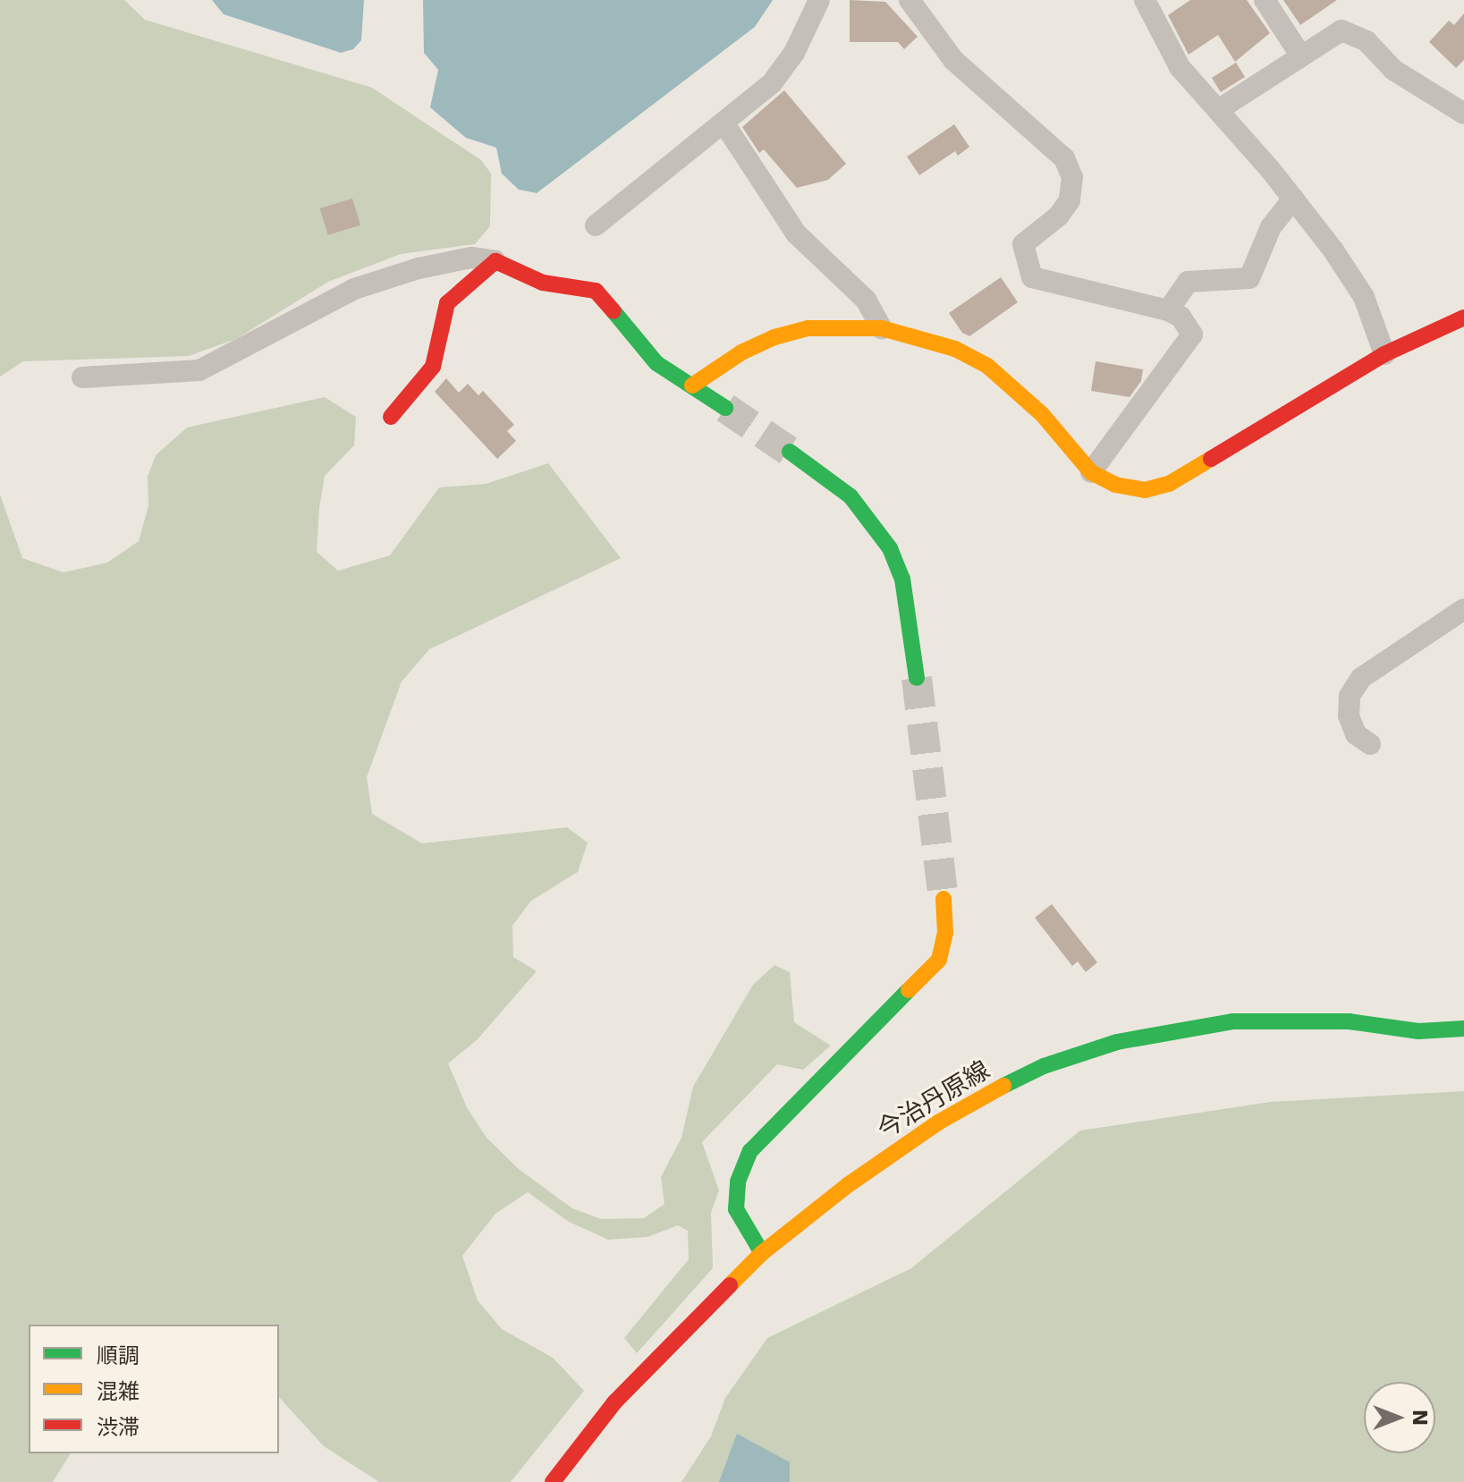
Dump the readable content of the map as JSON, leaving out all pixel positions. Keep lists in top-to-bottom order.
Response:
{
  "streets": {
    "street": ["今治丹原線"]
  },
  "legend": ["順調", "混雑", "渋滞"],
  "north": "right"
}
